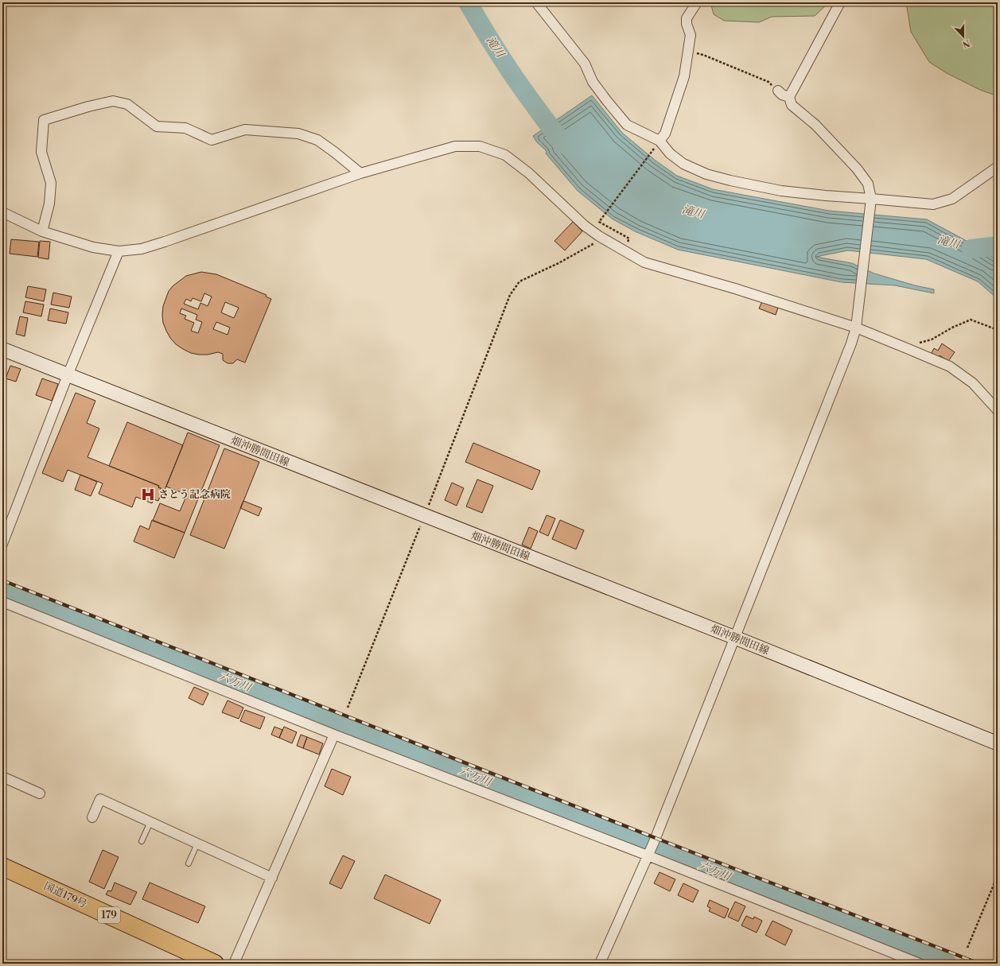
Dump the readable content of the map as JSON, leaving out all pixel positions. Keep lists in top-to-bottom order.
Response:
{
  "streets": {
    "highway": ["国道179号", "179"],
    "main road": ["畑沖勝間田線"]
  },
  "water": ["滝川", "六万川"],
  "places": {
    "hospital": ["さとう記念病院"]
  },
  "north": "bottom"
}
